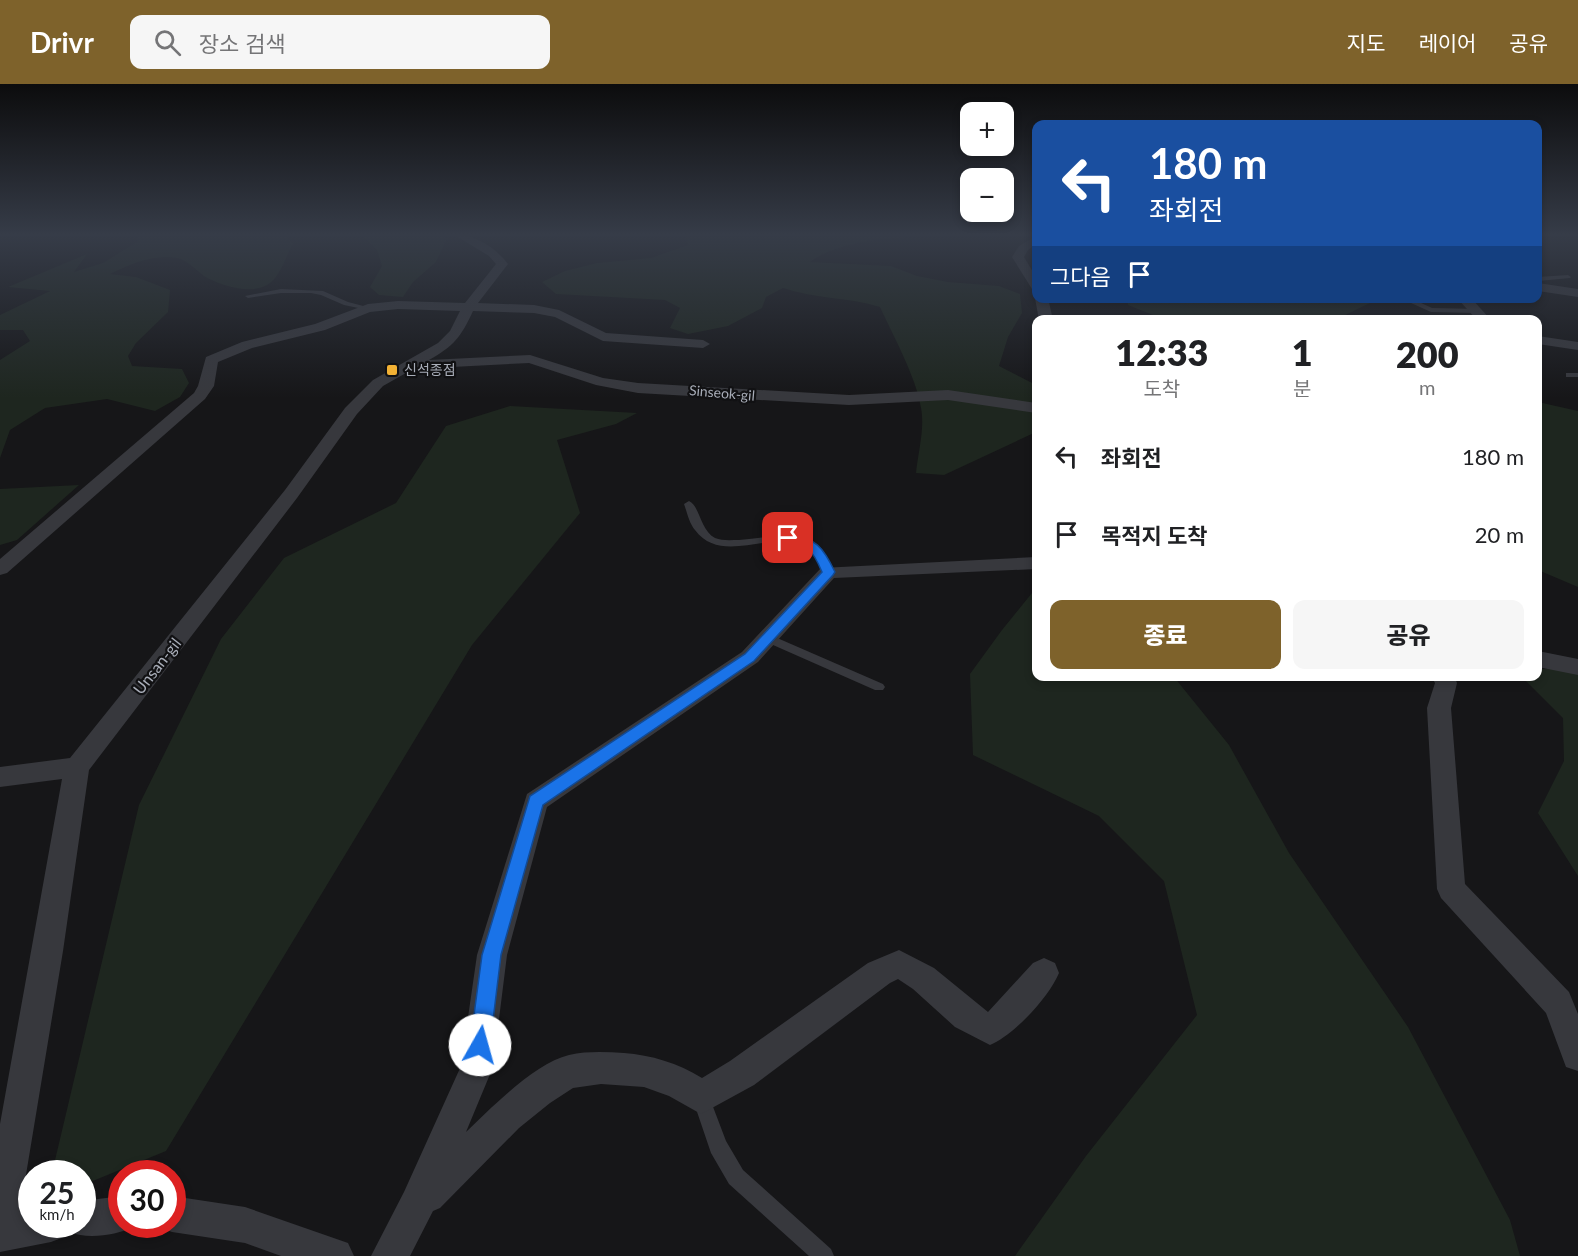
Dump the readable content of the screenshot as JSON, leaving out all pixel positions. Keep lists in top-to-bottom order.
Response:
{
  "streets": {
    "street": ["Sinseok-gil", "Unsan-gil"]
  },
  "crossings": [
    ["Sinseok-gil", "Unsan-gil"]
  ],
  "places": {
    "transit": ["신석종점"]
  },
  "page": {
    "header": "Drivr",
    "search": "장소 검색",
    "nav": ["지도", "레이어", "공유"],
    "map_buttons": ["+", "−"],
    "turn": ["180 m", "좌회전"],
    "then": "그다음",
    "eta": [
      "12:33",
      "도착",
      "1",
      "분",
      "200",
      "m"
    ],
    "list": [
      {
        "name": "좌회전",
        "value": "180 m"
      },
      {
        "name": "목적지 도착",
        "value": "20 m"
      }
    ],
    "buttons": ["종료", "공유"],
    "speed": "25 km/h",
    "limit": "30"
  }
}
